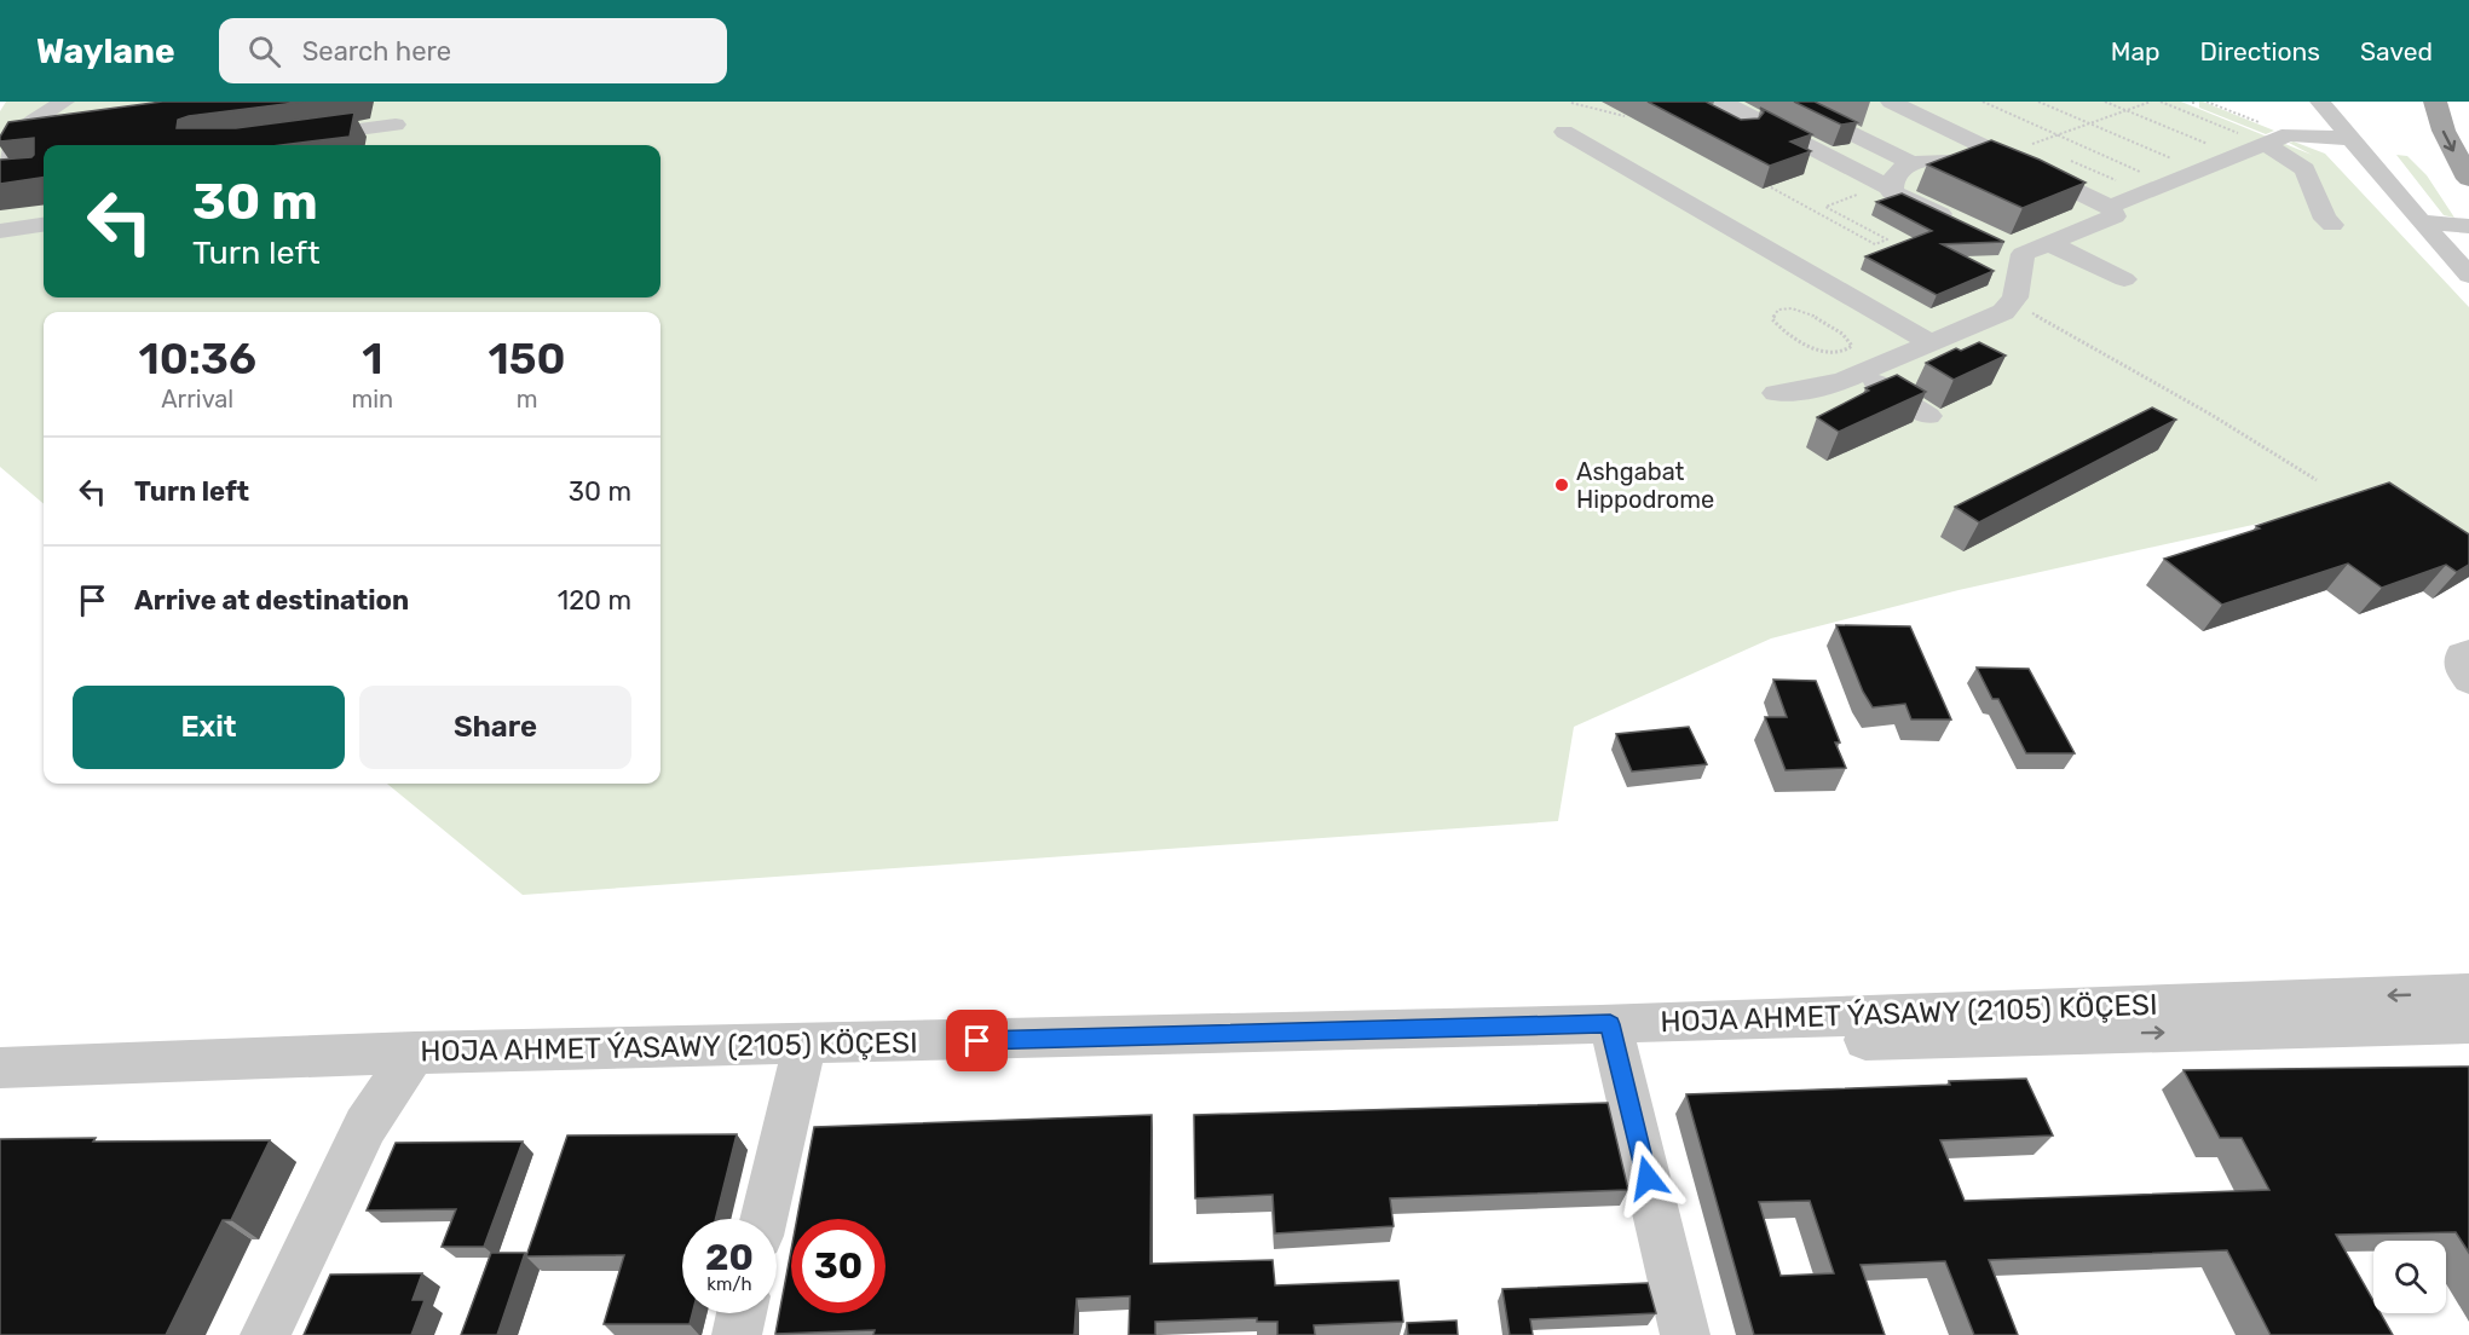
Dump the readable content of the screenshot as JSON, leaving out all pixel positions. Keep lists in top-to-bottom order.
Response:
{
  "streets": {
    "street": ["HOJA AHMET ÝASAWY (2105) KÖÇESI"]
  },
  "places": ["Ashgabat Hippodrome"],
  "page": {
    "header": "Waylane",
    "search": "Search here",
    "nav": ["Map", "Directions", "Saved"],
    "turn": ["30 m", "Turn left"],
    "eta": [
      "10:36",
      "Arrival",
      "1",
      "min",
      "150",
      "m"
    ],
    "list": [
      {
        "name": "Turn left",
        "value": "30 m"
      },
      {
        "name": "Arrive at destination",
        "value": "120 m"
      }
    ],
    "buttons": ["Exit", "Share"],
    "speed": "20 km/h",
    "limit": "30"
  }
}
